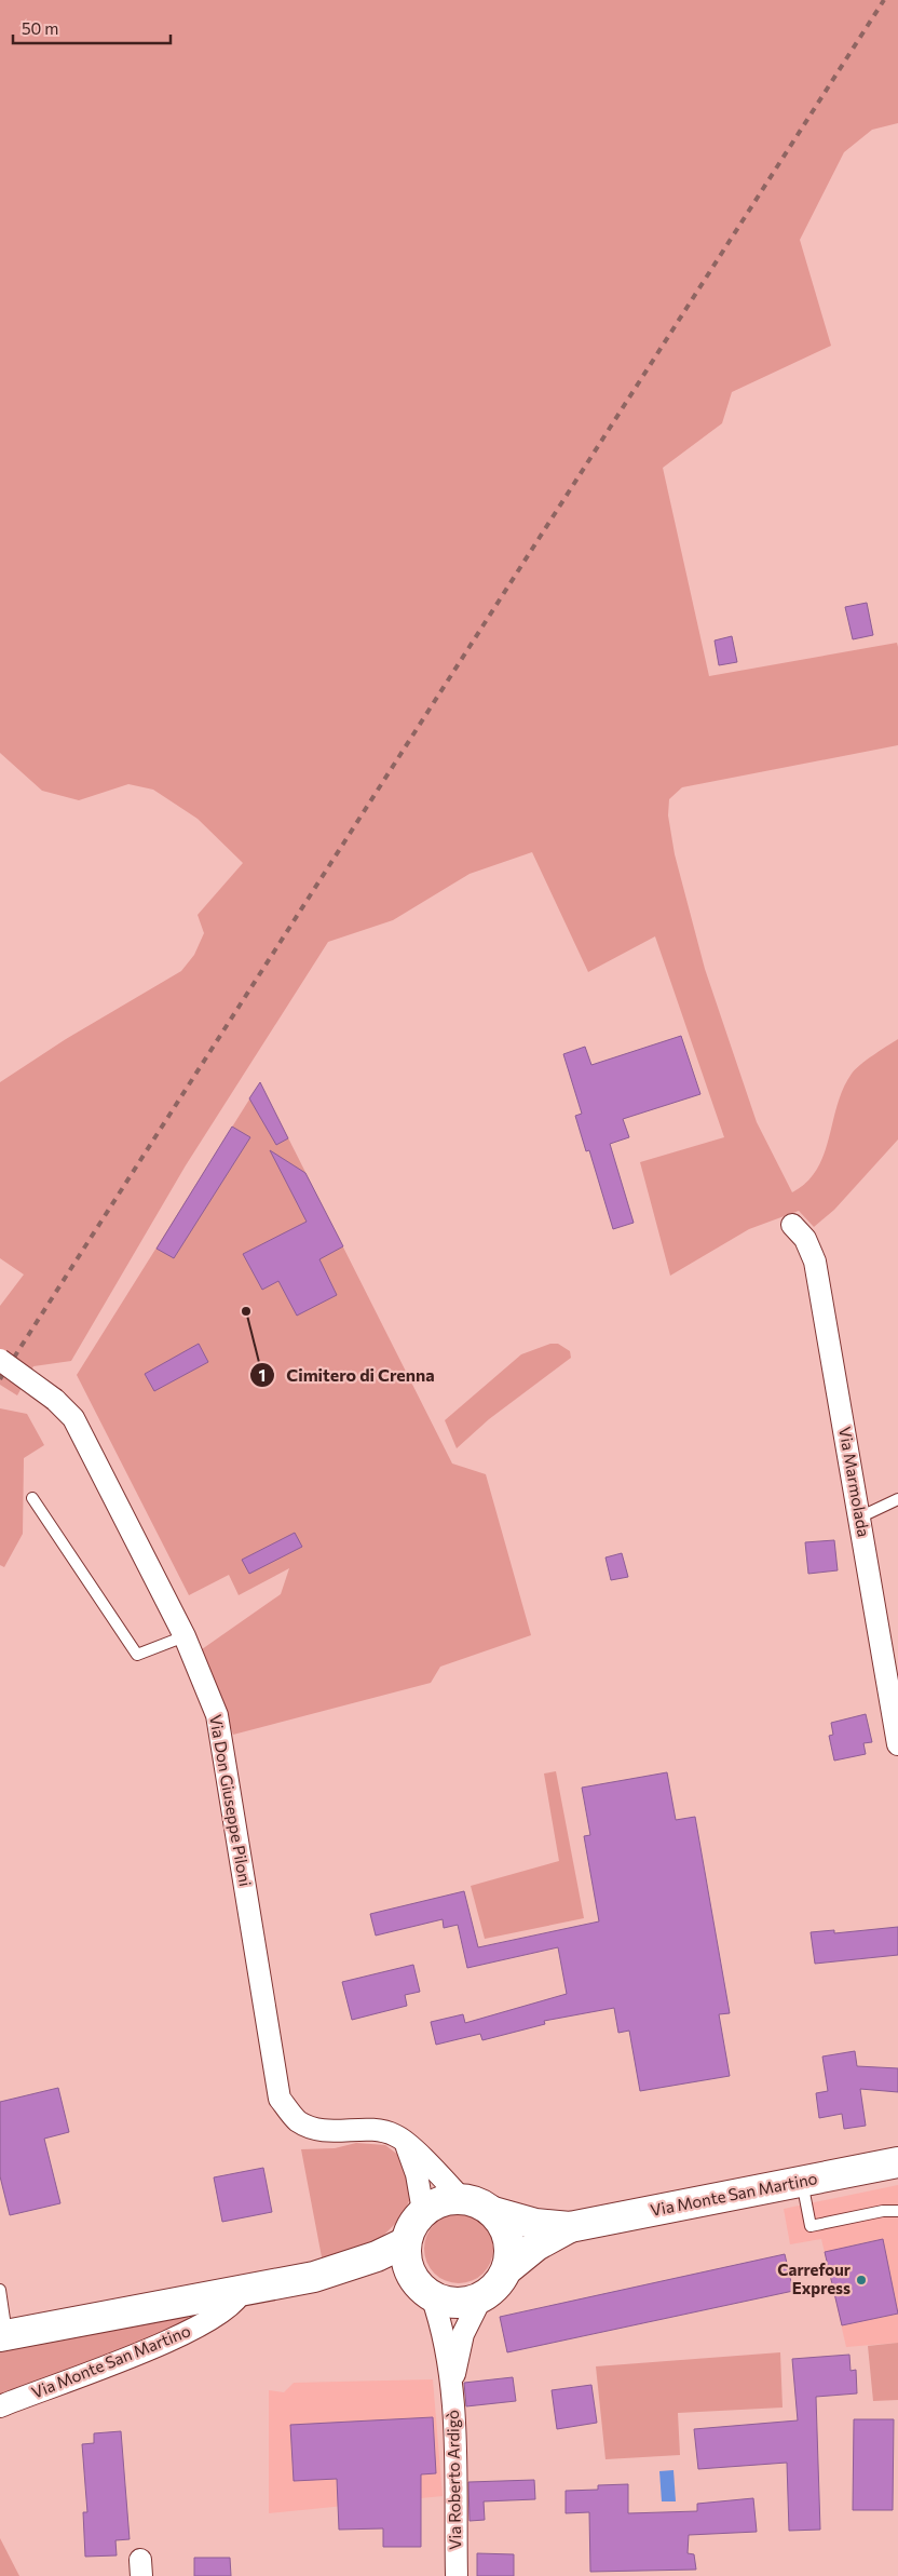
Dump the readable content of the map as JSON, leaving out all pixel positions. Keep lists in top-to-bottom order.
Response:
{
  "streets": {
    "street": [
      "Via Marmolada",
      "Via Don Giuseppe Piloni",
      "Via Monte San Martino",
      "Via Roberto Ardigò"
    ]
  },
  "crossings": [
    ["Via Don Giuseppe Piloni", "Via Monte San Martino"],
    ["Via Don Giuseppe Piloni", "Via Roberto Ardigò"],
    ["Via Monte San Martino", "Via Roberto Ardigò"]
  ],
  "places": ["Cimitero di Crenna", "Carrefour Express"],
  "scale_bar": "50 m"
}
